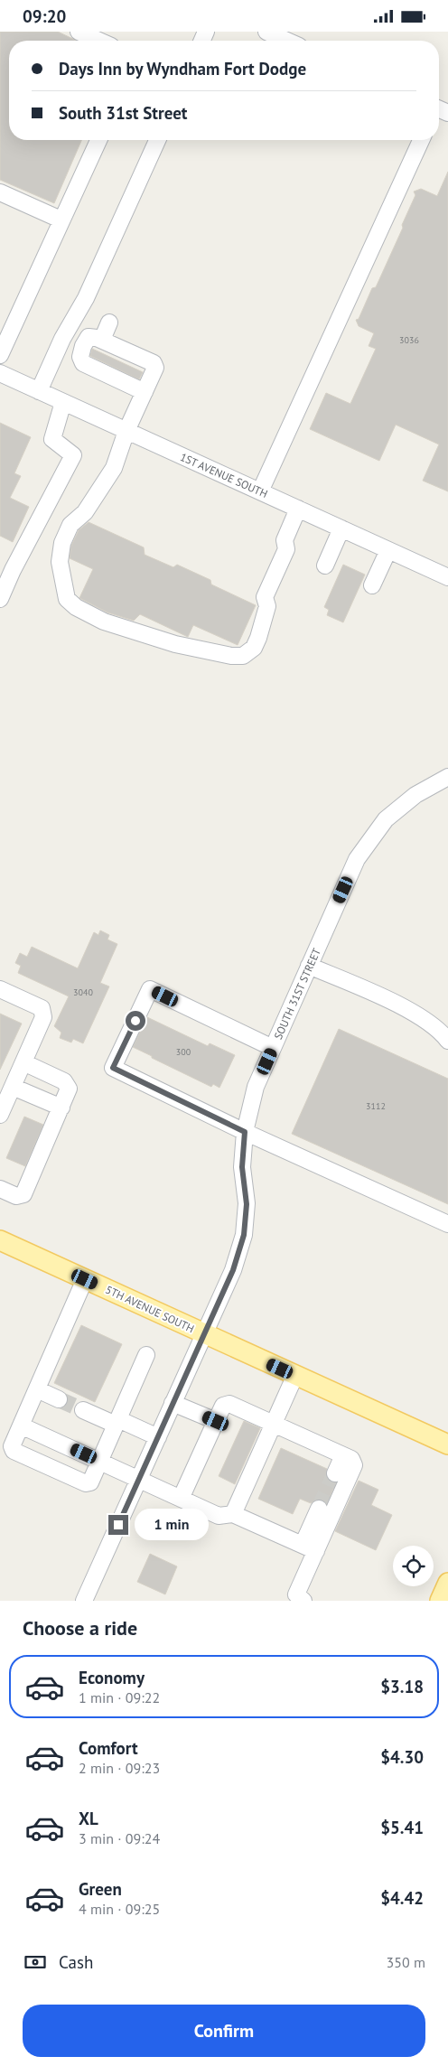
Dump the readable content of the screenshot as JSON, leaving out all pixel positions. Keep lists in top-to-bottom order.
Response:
{
  "streets": {
    "main road": ["5TH AVENUE SOUTH"],
    "street": ["1ST AVENUE SOUTH", "SOUTH 31ST STREET"]
  },
  "crossings": [
    ["SOUTH 31ST STREET", "5TH AVENUE SOUTH"]
  ],
  "house_numbers": [
    "3036",
    "3040",
    "300",
    "3112"
  ],
  "page": {
    "status": "09:20",
    "banner": ["Days Inn by Wyndham Fort Dodge", "South 31st Street"],
    "bubble": "1 min",
    "heading": "Choose a ride",
    "list": [
      {
        "name": "Economy",
        "note": "1 min · 09:22",
        "value": "$3.18"
      },
      {
        "name": "Comfort",
        "note": "2 min · 09:23",
        "value": "$4.30"
      },
      {
        "name": "XL",
        "note": "3 min · 09:24",
        "value": "$5.41"
      },
      {
        "name": "Green",
        "note": "4 min · 09:25",
        "value": "$4.42"
      }
    ],
    "pay": ["Cash", "350 m"],
    "buttons": "Confirm"
  }
}
